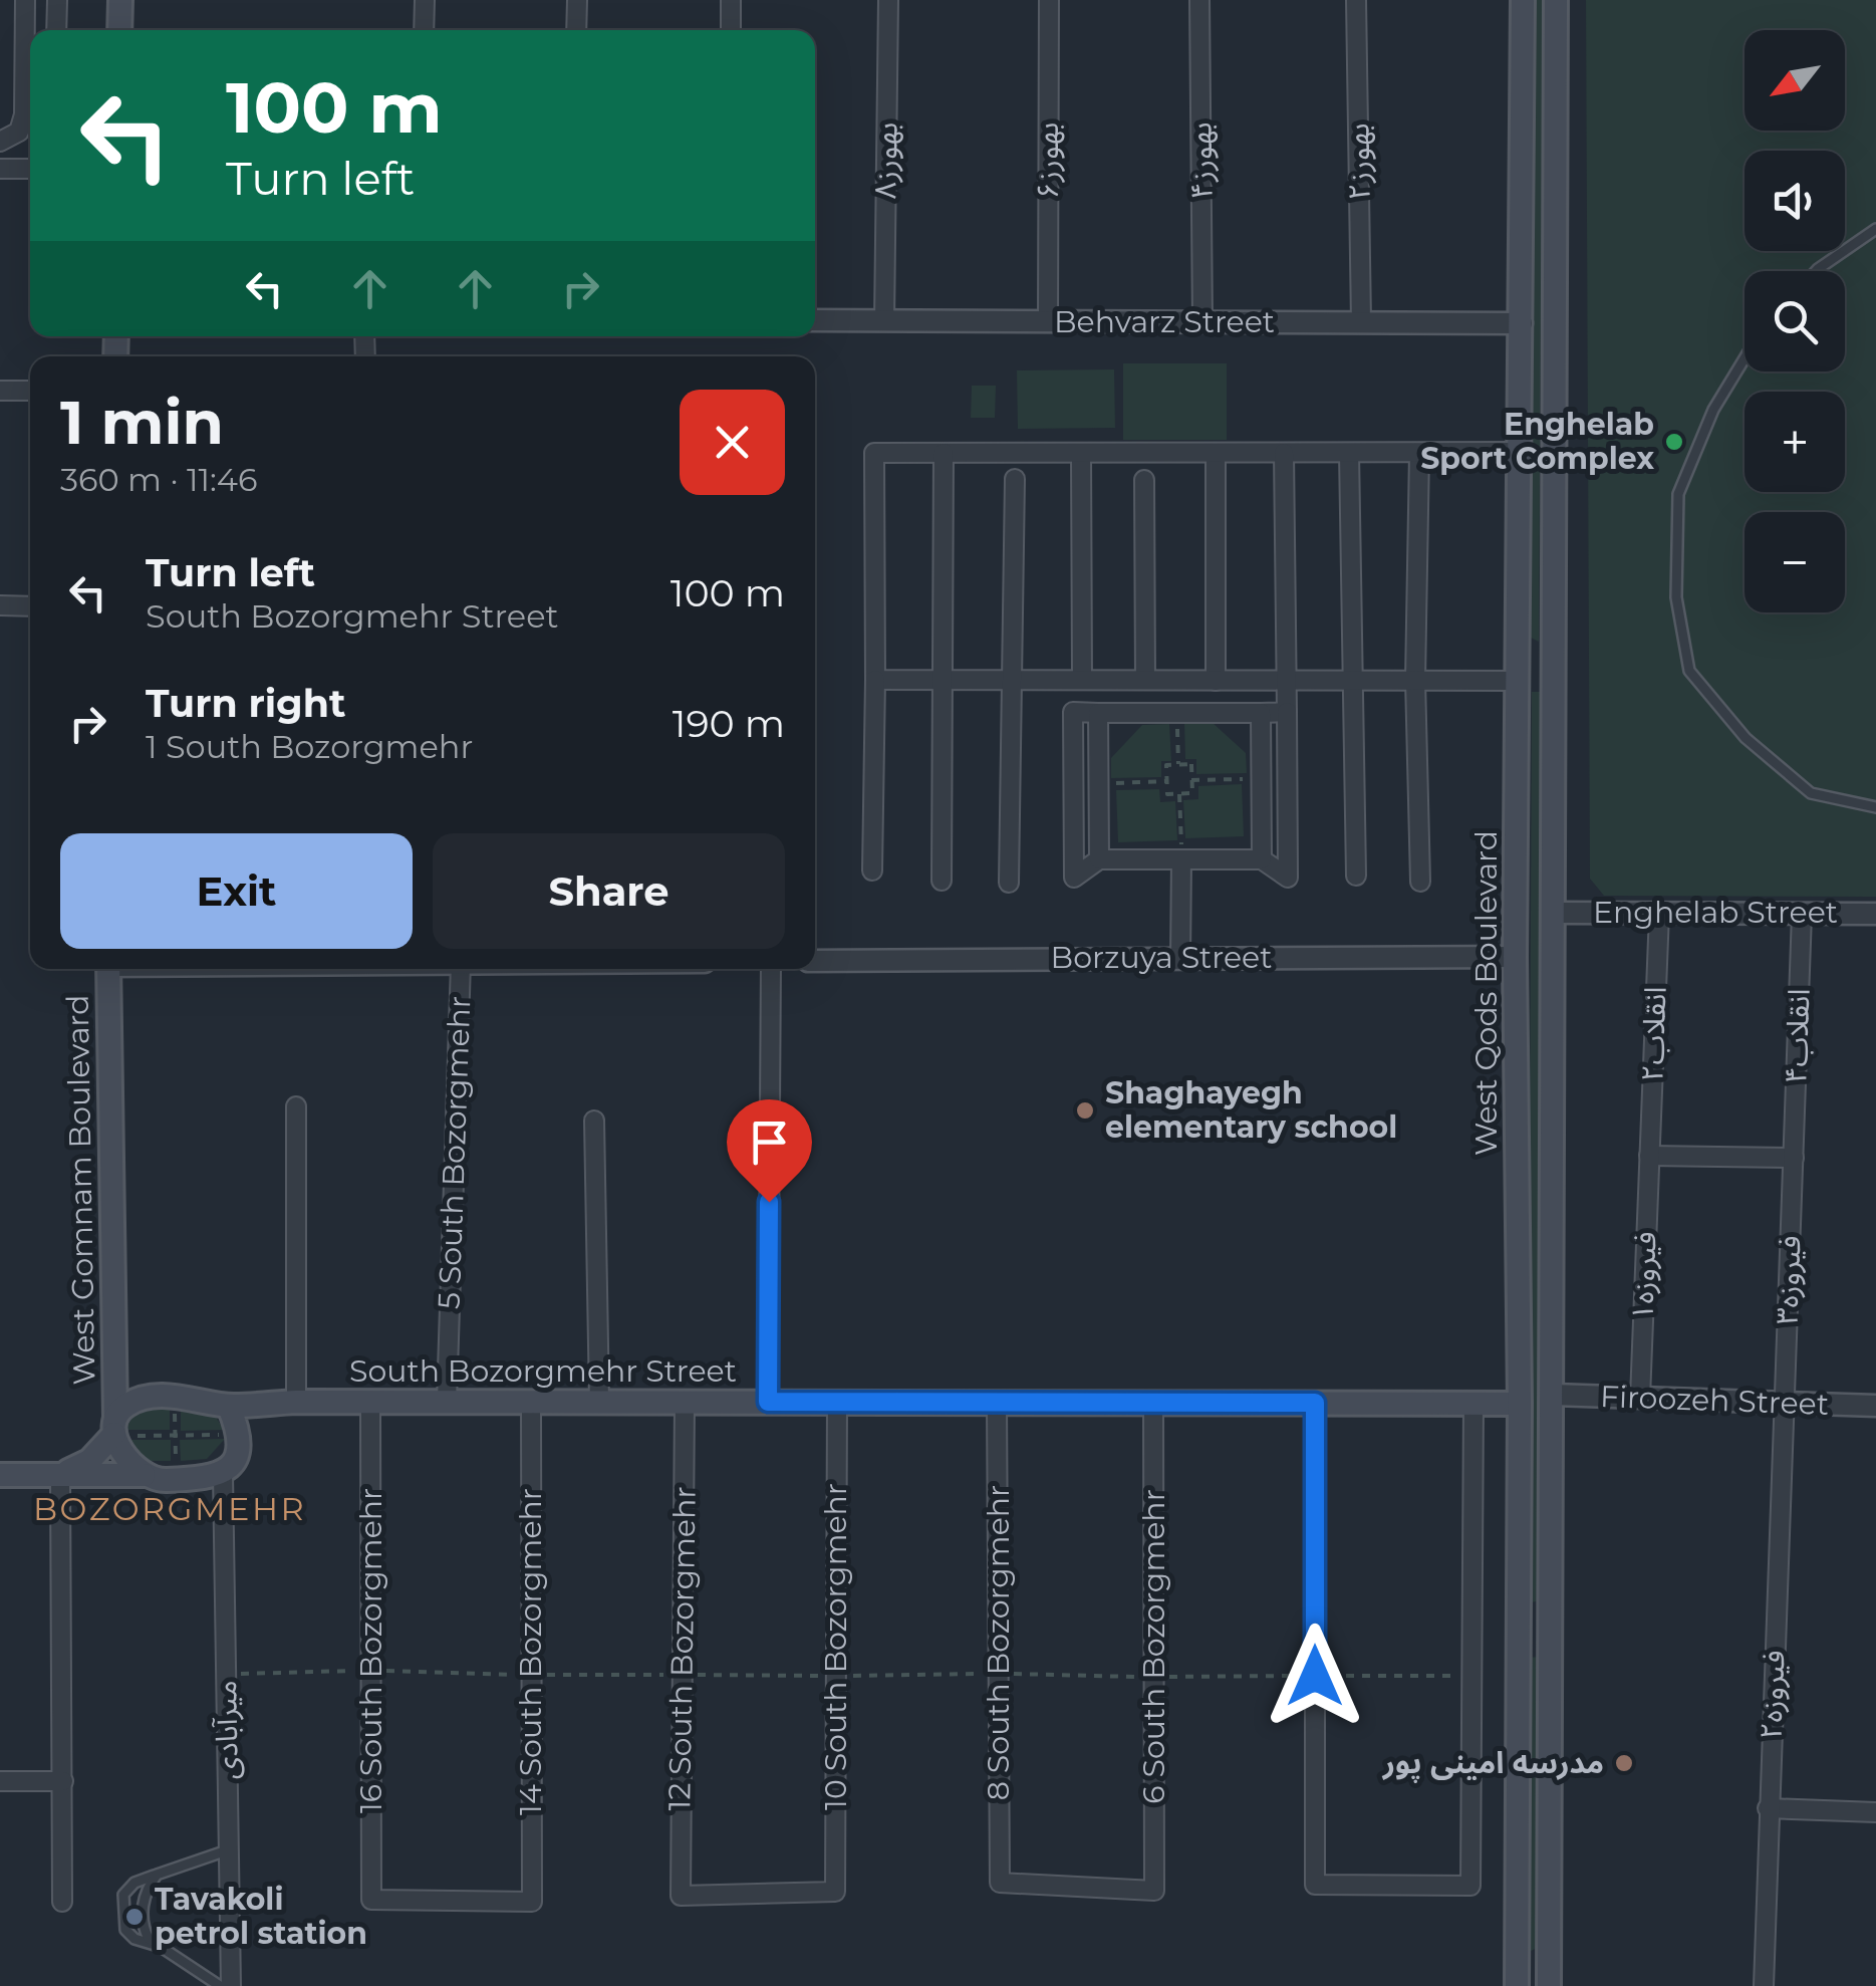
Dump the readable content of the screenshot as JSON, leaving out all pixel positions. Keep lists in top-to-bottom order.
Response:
{
  "streets": {
    "main road": ["West Qods Boulevard", "West Gomnam Boulevard", "South Bozorgmehr Street"],
    "street": [
      "بهورز۸",
      "بهورز۶",
      "بهورز۴",
      "بهورز۲",
      "Behvarz Street",
      "Enghelab Street",
      "Borzuya Street",
      "انقلاب۲",
      "انقلاب۴",
      "5 South Bozorgmehr",
      "فیروزه۱",
      "فیروزه۳",
      "Firoozeh Street",
      "8 South Bozorgmehr",
      "10 South Bozorgmehr",
      "6 South Bozorgmehr",
      "12 South Bozorgmehr",
      "16 South Bozorgmehr",
      "14 South Bozorgmehr",
      "فیروزه۲",
      "میرآبادی"
    ]
  },
  "crossings": [
    ["بهورز۸", "Behvarz Street"],
    ["بهورز۶", "Behvarz Street"],
    ["بهورز۴", "Behvarz Street"],
    ["بهورز۲", "Behvarz Street"],
    ["Behvarz Street", "West Qods Boulevard"],
    ["Enghelab Street", "انقلاب۲"],
    ["Enghelab Street", "انقلاب۴"],
    ["Borzuya Street", "West Qods Boulevard"],
    ["West Qods Boulevard", "South Bozorgmehr Street"],
    ["انقلاب۲", "فیروزه۱"],
    ["انقلاب۴", "فیروزه۳"],
    ["5 South Bozorgmehr", "South Bozorgmehr Street"],
    ["West Gomnam Boulevard", "South Bozorgmehr Street"],
    ["فیروزه۱", "Firoozeh Street"],
    ["فیروزه۳", "Firoozeh Street"],
    ["فیروزه۳", "فیروزه۲"],
    ["South Bozorgmehr Street", "8 South Bozorgmehr"],
    ["South Bozorgmehr Street", "10 South Bozorgmehr"],
    ["South Bozorgmehr Street", "6 South Bozorgmehr"],
    ["South Bozorgmehr Street", "12 South Bozorgmehr"],
    ["South Bozorgmehr Street", "16 South Bozorgmehr"],
    ["South Bozorgmehr Street", "14 South Bozorgmehr"],
    ["Firoozeh Street", "فیروزه۲"],
    ["8 South Bozorgmehr", "6 South Bozorgmehr"],
    ["10 South Bozorgmehr", "12 South Bozorgmehr"],
    ["16 South Bozorgmehr", "14 South Bozorgmehr"]
  ],
  "districts": ["BOZORGMEHR"],
  "places": [
    "Enghelab Sport Complex",
    "Shaghayegh elementary school",
    "مدرسه امینی پور",
    "Tavakoli petrol station"
  ],
  "north": "bottom left",
  "page": {
    "map_buttons": ["+", "−"],
    "turn": ["100 m", "Turn left"],
    "heading": ["1 min", "360 m · 11:46"],
    "list": [
      {
        "name": "Turn left",
        "note": "South Bozorgmehr Street",
        "value": "100 m"
      },
      {
        "name": "Turn right",
        "note": "1 South Bozorgmehr",
        "value": "190 m"
      }
    ],
    "buttons": ["Exit", "Share"]
  }
}
